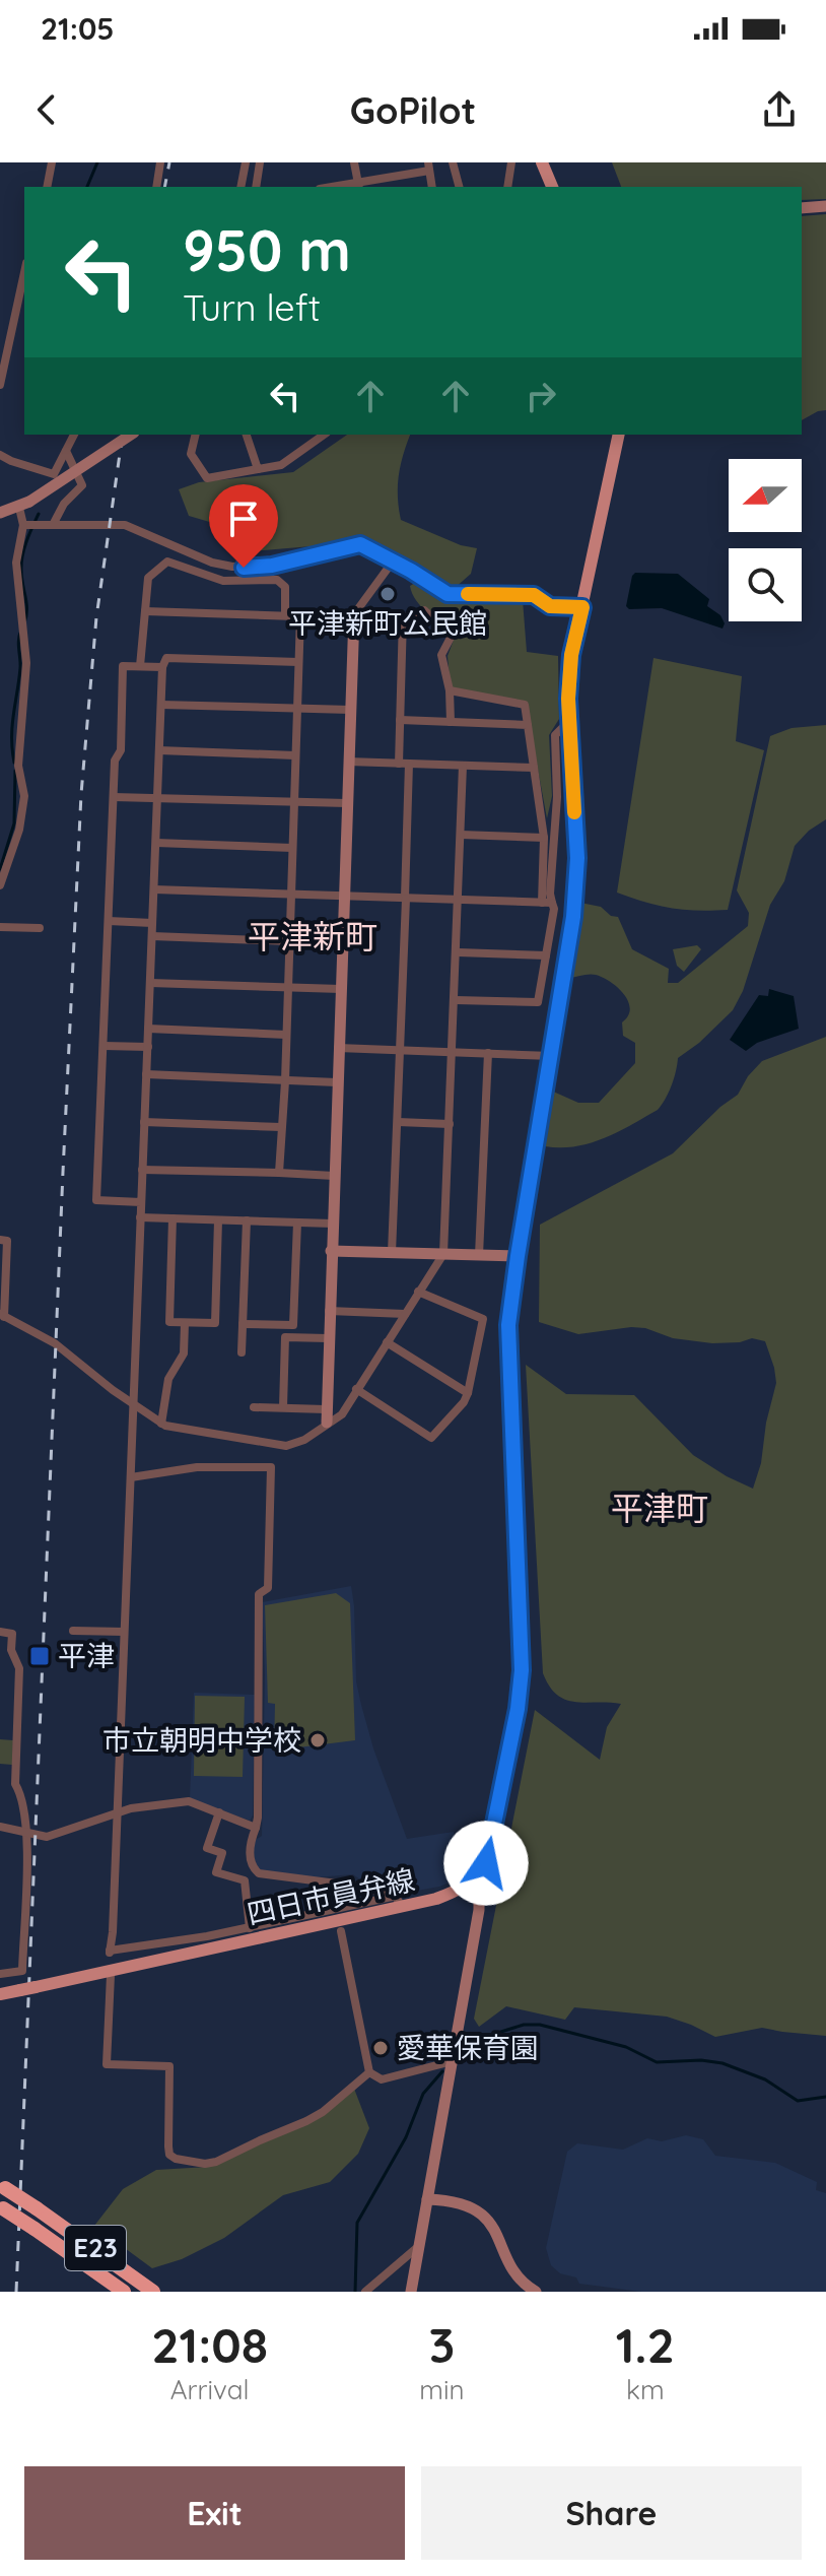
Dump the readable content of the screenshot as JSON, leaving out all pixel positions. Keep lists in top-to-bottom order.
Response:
{
  "streets": {
    "highway": ["E23"],
    "main road": ["四日市員弁線"]
  },
  "districts": ["平津新町", "平津町"],
  "places": {
    "other": ["平津新町公民館", "市立朝明中学校", "愛華保育園"],
    "transit": ["平津"]
  },
  "north": "left",
  "page": {
    "status": "21:05",
    "header": "GoPilot",
    "turn": ["950 m", "Turn left"],
    "eta": [
      "21:08",
      "Arrival",
      "3",
      "min",
      "1.2",
      "km"
    ],
    "buttons": ["Exit", "Share"]
  }
}
